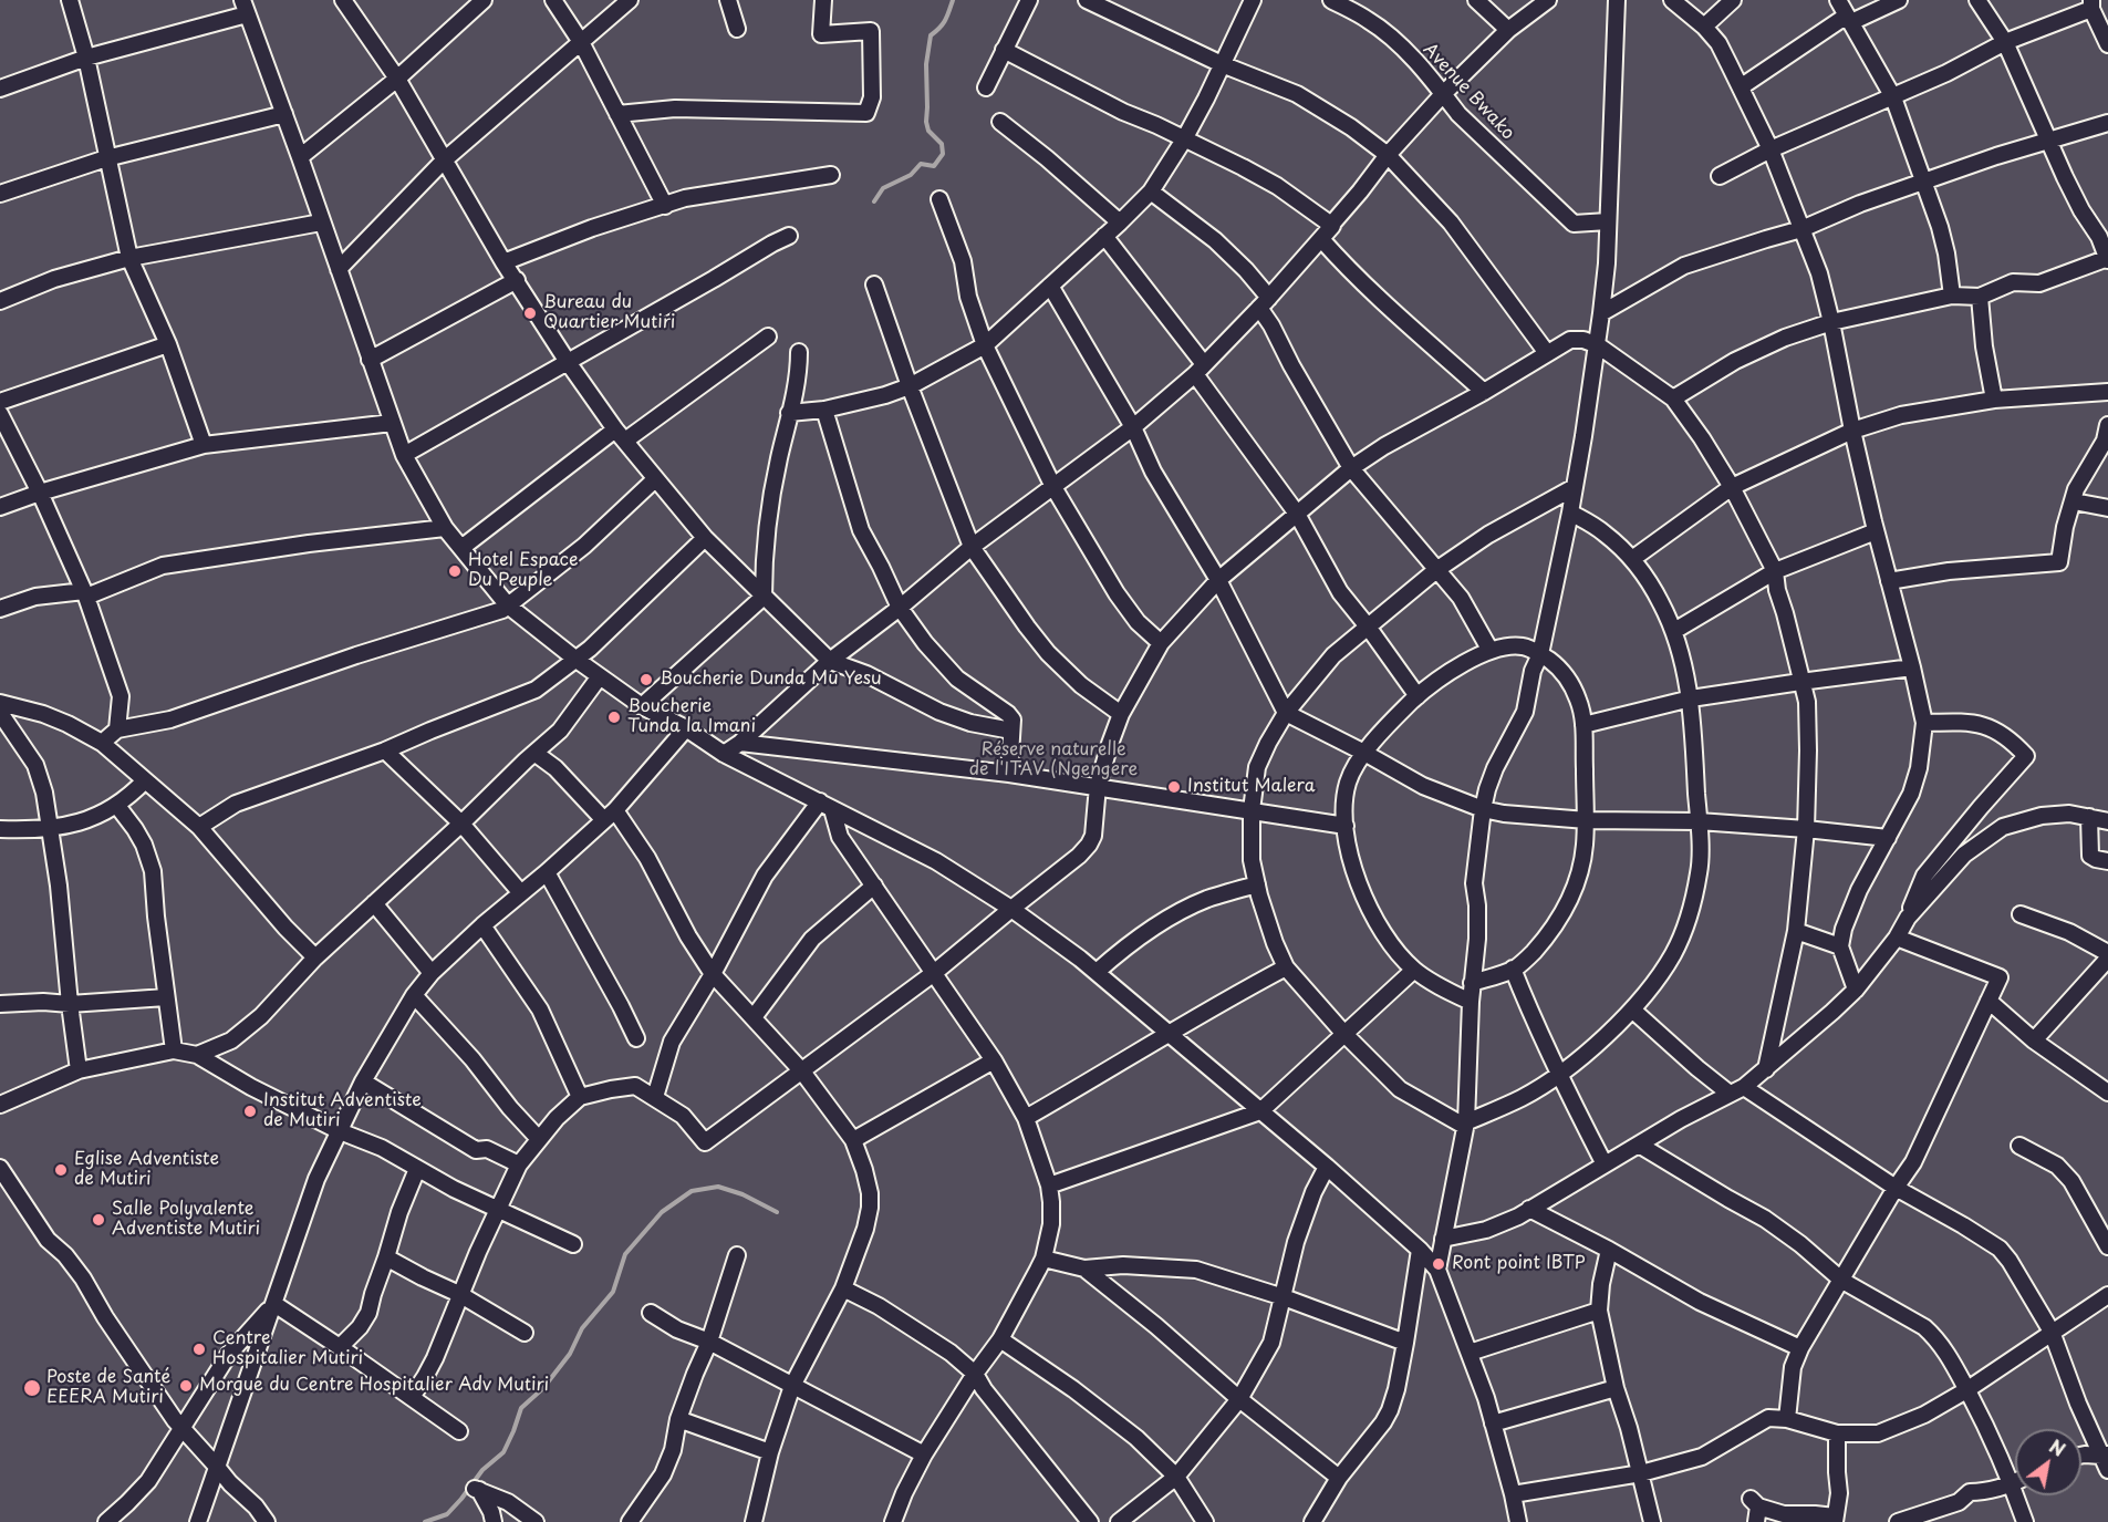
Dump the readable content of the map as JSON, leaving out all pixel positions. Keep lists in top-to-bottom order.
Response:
{
  "streets": {
    "street": ["Avenue Bwako"]
  },
  "parks": ["Réserve naturelle de l'ITAV (Ngengere"],
  "places": [
    "Bureau du Quartier Mutiri",
    "Hotel Espace Du Peuple",
    "Boucherie Dunda Mu Yesu",
    "Boucherie Tunda la Imani",
    "Institut Malera",
    "Institut Adventiste de Mutiri",
    "Eglise Adventiste de Mutiri",
    "Salle Polyvalente Adventiste Mutiri",
    "Ront point IBTP",
    "Centre Hospitalier Mutiri",
    "Morgue du Centre Hospitalier Adv Mutiri",
    "Poste de Santé EEERA Mutiri"
  ],
  "north": "top right"
}
